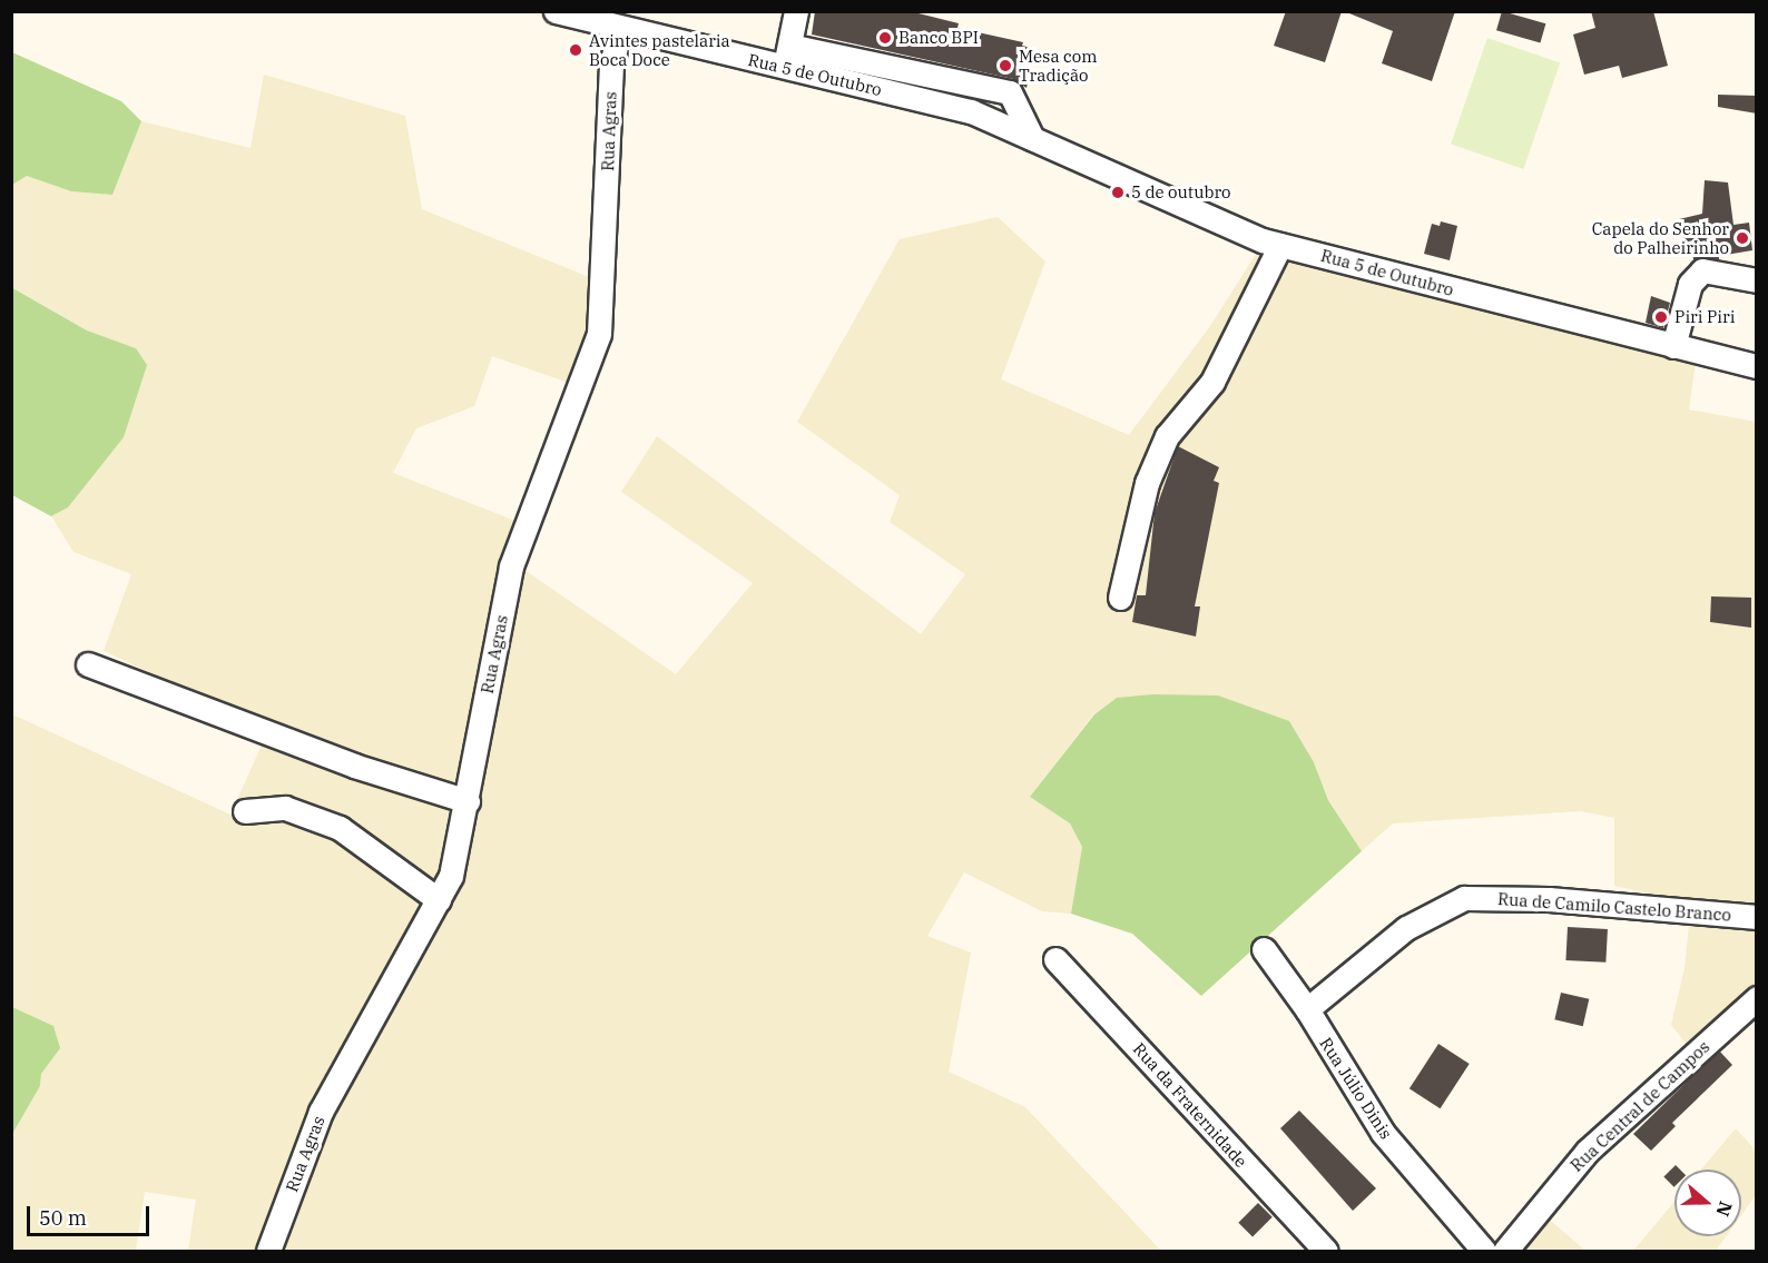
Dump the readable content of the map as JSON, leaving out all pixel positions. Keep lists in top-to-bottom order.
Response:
{
  "streets": {
    "street": [
      "Rua 5 de Outubro",
      "Rua Agras",
      "Rua de Camilo Castelo Branco",
      "Rua Júlio Dinis",
      "Rua da Fraternidade",
      "Rua Central de Campos"
    ]
  },
  "crossings": [
    ["Rua 5 de Outubro", "Rua Agras"],
    ["Rua de Camilo Castelo Branco", "Rua Júlio Dinis"]
  ],
  "places": [
    "Banco BPI",
    "Avintes pastelaria Boca Doce",
    "Mesa com Tradição",
    "5 de outubro",
    "Capela do Senhor do Palheirinho",
    "Piri Piri"
  ],
  "scale_bar": "50 m",
  "north": "right"
}
